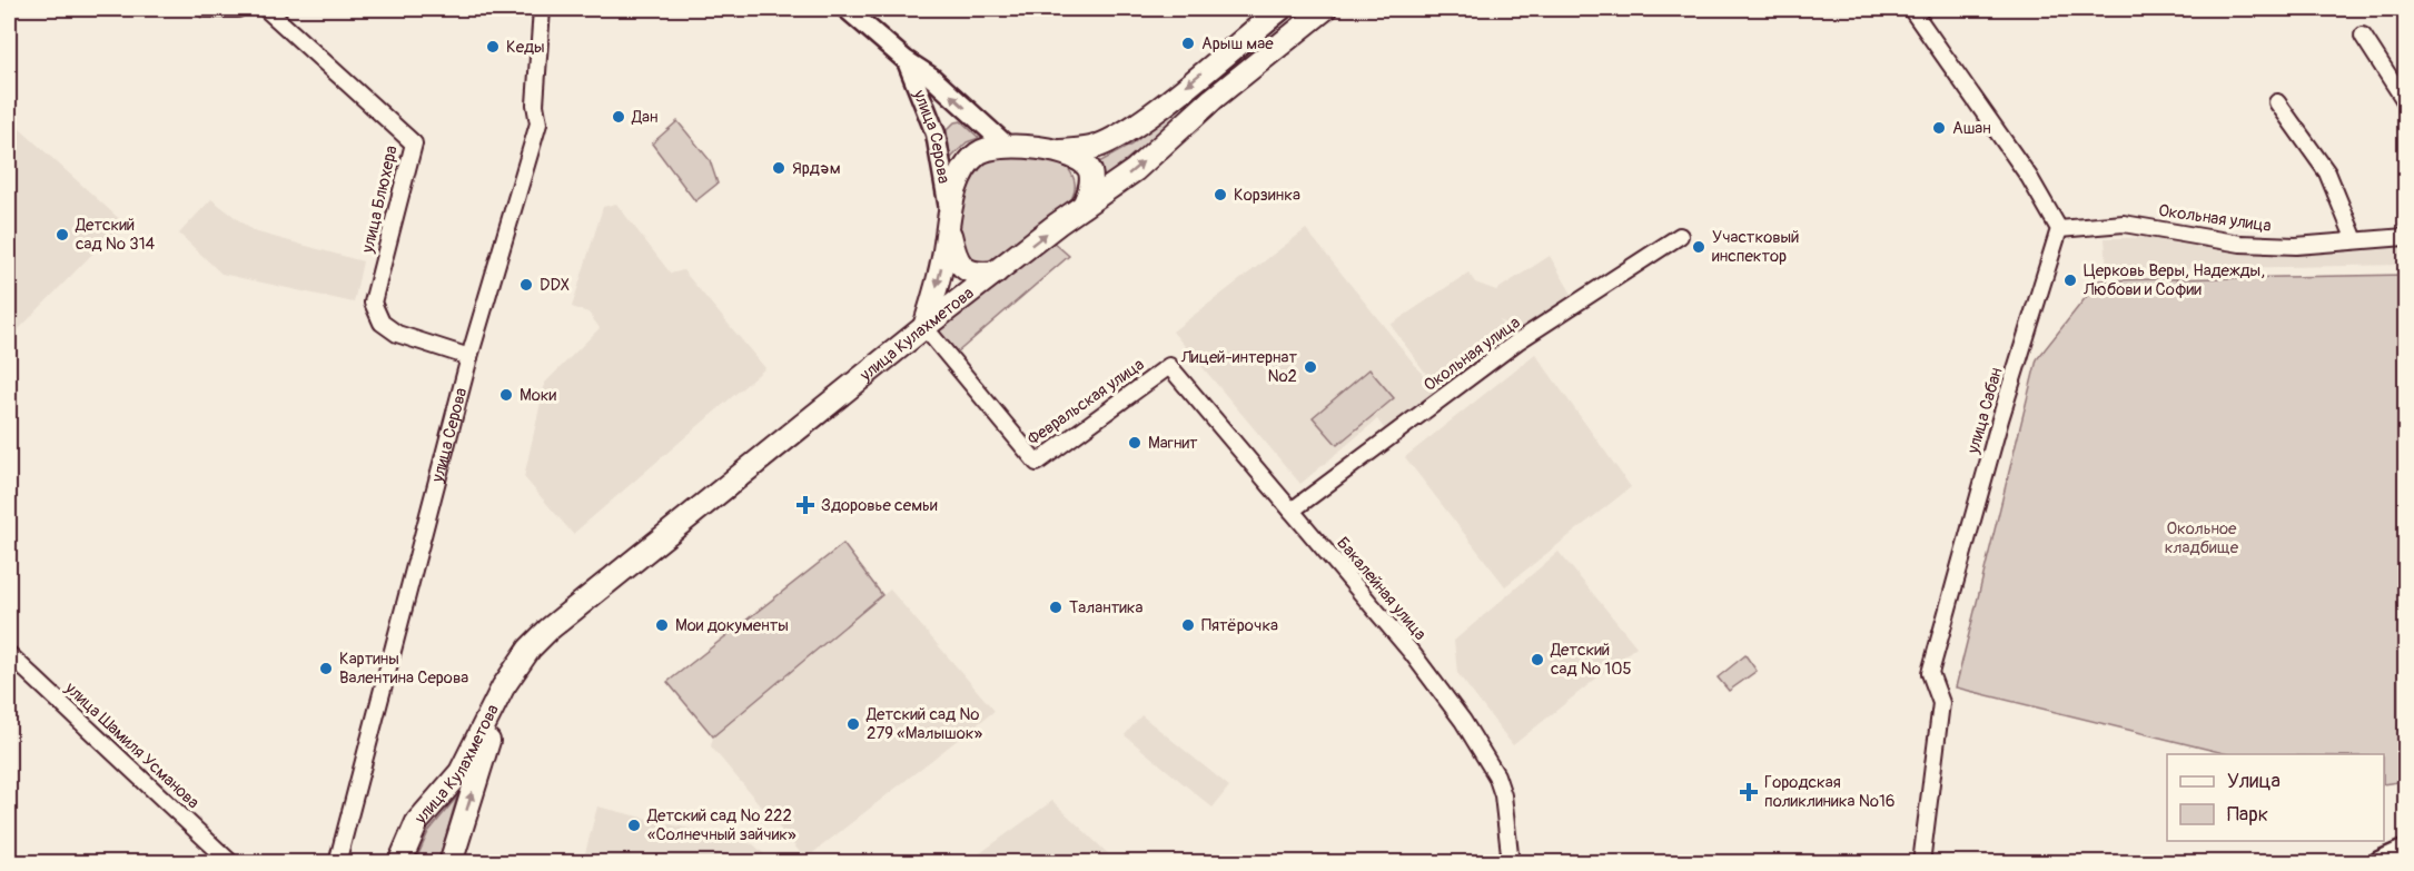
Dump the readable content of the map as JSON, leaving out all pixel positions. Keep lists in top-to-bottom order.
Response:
{
  "streets": {
    "main road": ["улица Кулахметова"],
    "street": [
      "улица Серова",
      "улица Блюхера",
      "Окольная улица",
      "Февральская улица",
      "улица Сабан",
      "Бакалейная улица",
      "улица Шамиля Усманова"
    ]
  },
  "crossings": [
    ["улица Серова", "улица Блюхера"],
    ["улица Серова", "улица Кулахметова"],
    ["Окольная улица", "улица Сабан"],
    ["Окольная улица", "Бакалейная улица"],
    ["улица Кулахметова", "Февральская улица"],
    ["Февральская улица", "Бакалейная улица"]
  ],
  "parks": ["Окольное кладбище"],
  "places": {
    "other": [
      "Арыш мае",
      "Кеды",
      "Дан",
      "Ашан",
      "Ярдәм",
      "Корзинка",
      "Детский сад № 314",
      "Участковый инспектор",
      "Церковь Веры, Надежды, Любови и Софии",
      "DDX",
      "Лицей-интернат №2",
      "Моки",
      "Магнит",
      "Талантика",
      "Мои документы",
      "Пятёрочка",
      "Детский сад № 105",
      "Картины Валентина Серова",
      "Детский сад № 279 «Малышок»",
      "Детский сад № 222 «Солнечный зайчик»"
    ],
    "health": ["Здоровье семьи", "Городская поликлиника №16"]
  },
  "legend": ["Улица", "Парк"]
}
